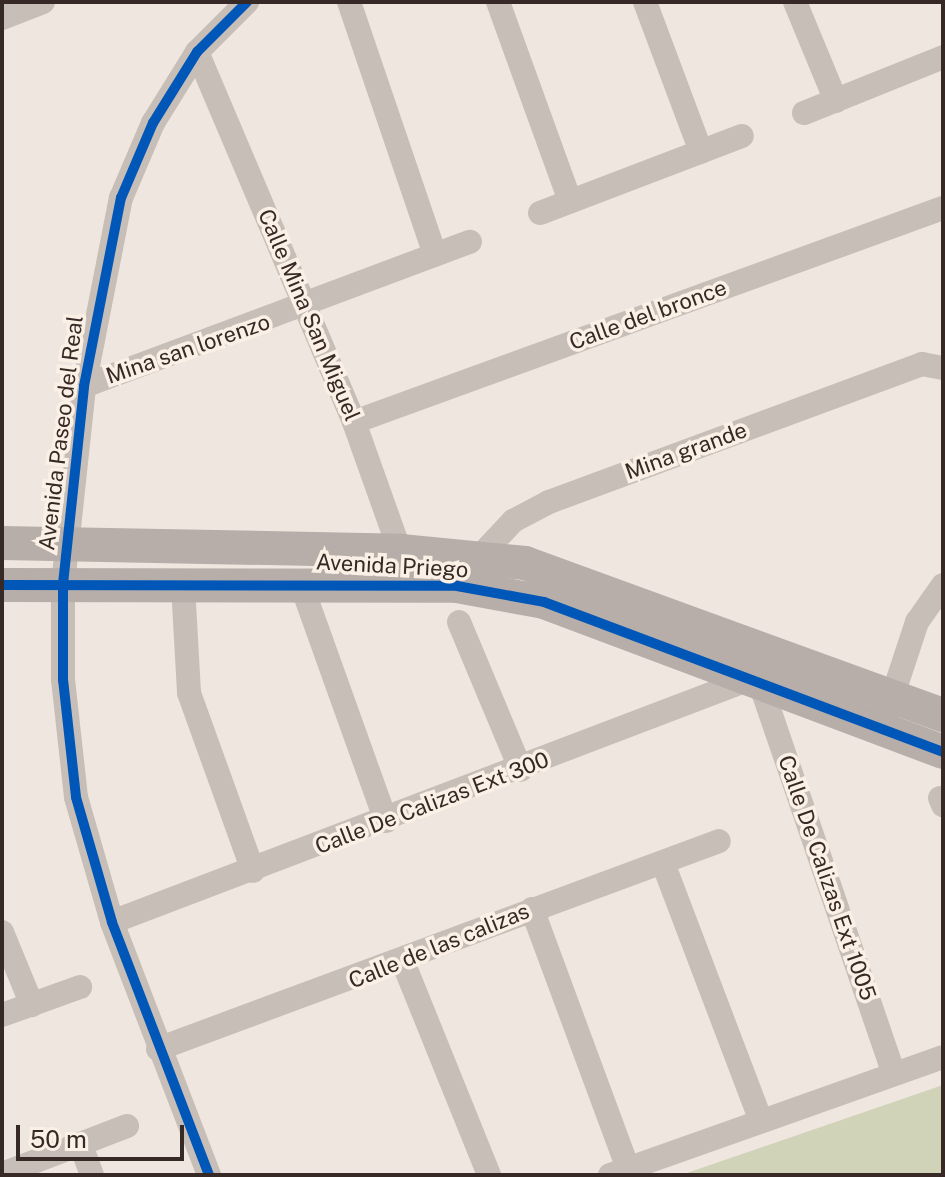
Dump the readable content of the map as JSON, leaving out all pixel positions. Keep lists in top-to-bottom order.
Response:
{
  "streets": {
    "street": [
      "Calle Mina San Miguel",
      "Calle del bronce",
      "Mina san lorenzo",
      "Avenida Paseo del Real",
      "Mina grande",
      "Avenida Priego",
      "Calle De Calizas Ext 300",
      "Calle De Calizas Ext 1005",
      "Calle de las calizas"
    ]
  },
  "crossings": [
    ["Calle Mina San Miguel", "Calle del bronce"],
    ["Calle Mina San Miguel", "Mina san lorenzo"],
    ["Calle Mina San Miguel", "Avenida Paseo del Real"],
    ["Calle Mina San Miguel", "Avenida Priego"],
    ["Mina san lorenzo", "Avenida Paseo del Real"],
    ["Avenida Paseo del Real", "Avenida Priego"],
    ["Avenida Paseo del Real", "Calle De Calizas Ext 300"],
    ["Avenida Paseo del Real", "Calle de las calizas"],
    ["Mina grande", "Avenida Priego"],
    ["Avenida Priego", "Calle De Calizas Ext 300"],
    ["Avenida Priego", "Calle De Calizas Ext 1005"],
    ["Calle De Calizas Ext 300", "Calle De Calizas Ext 1005"]
  ],
  "scale_bar": "50 m"
}
